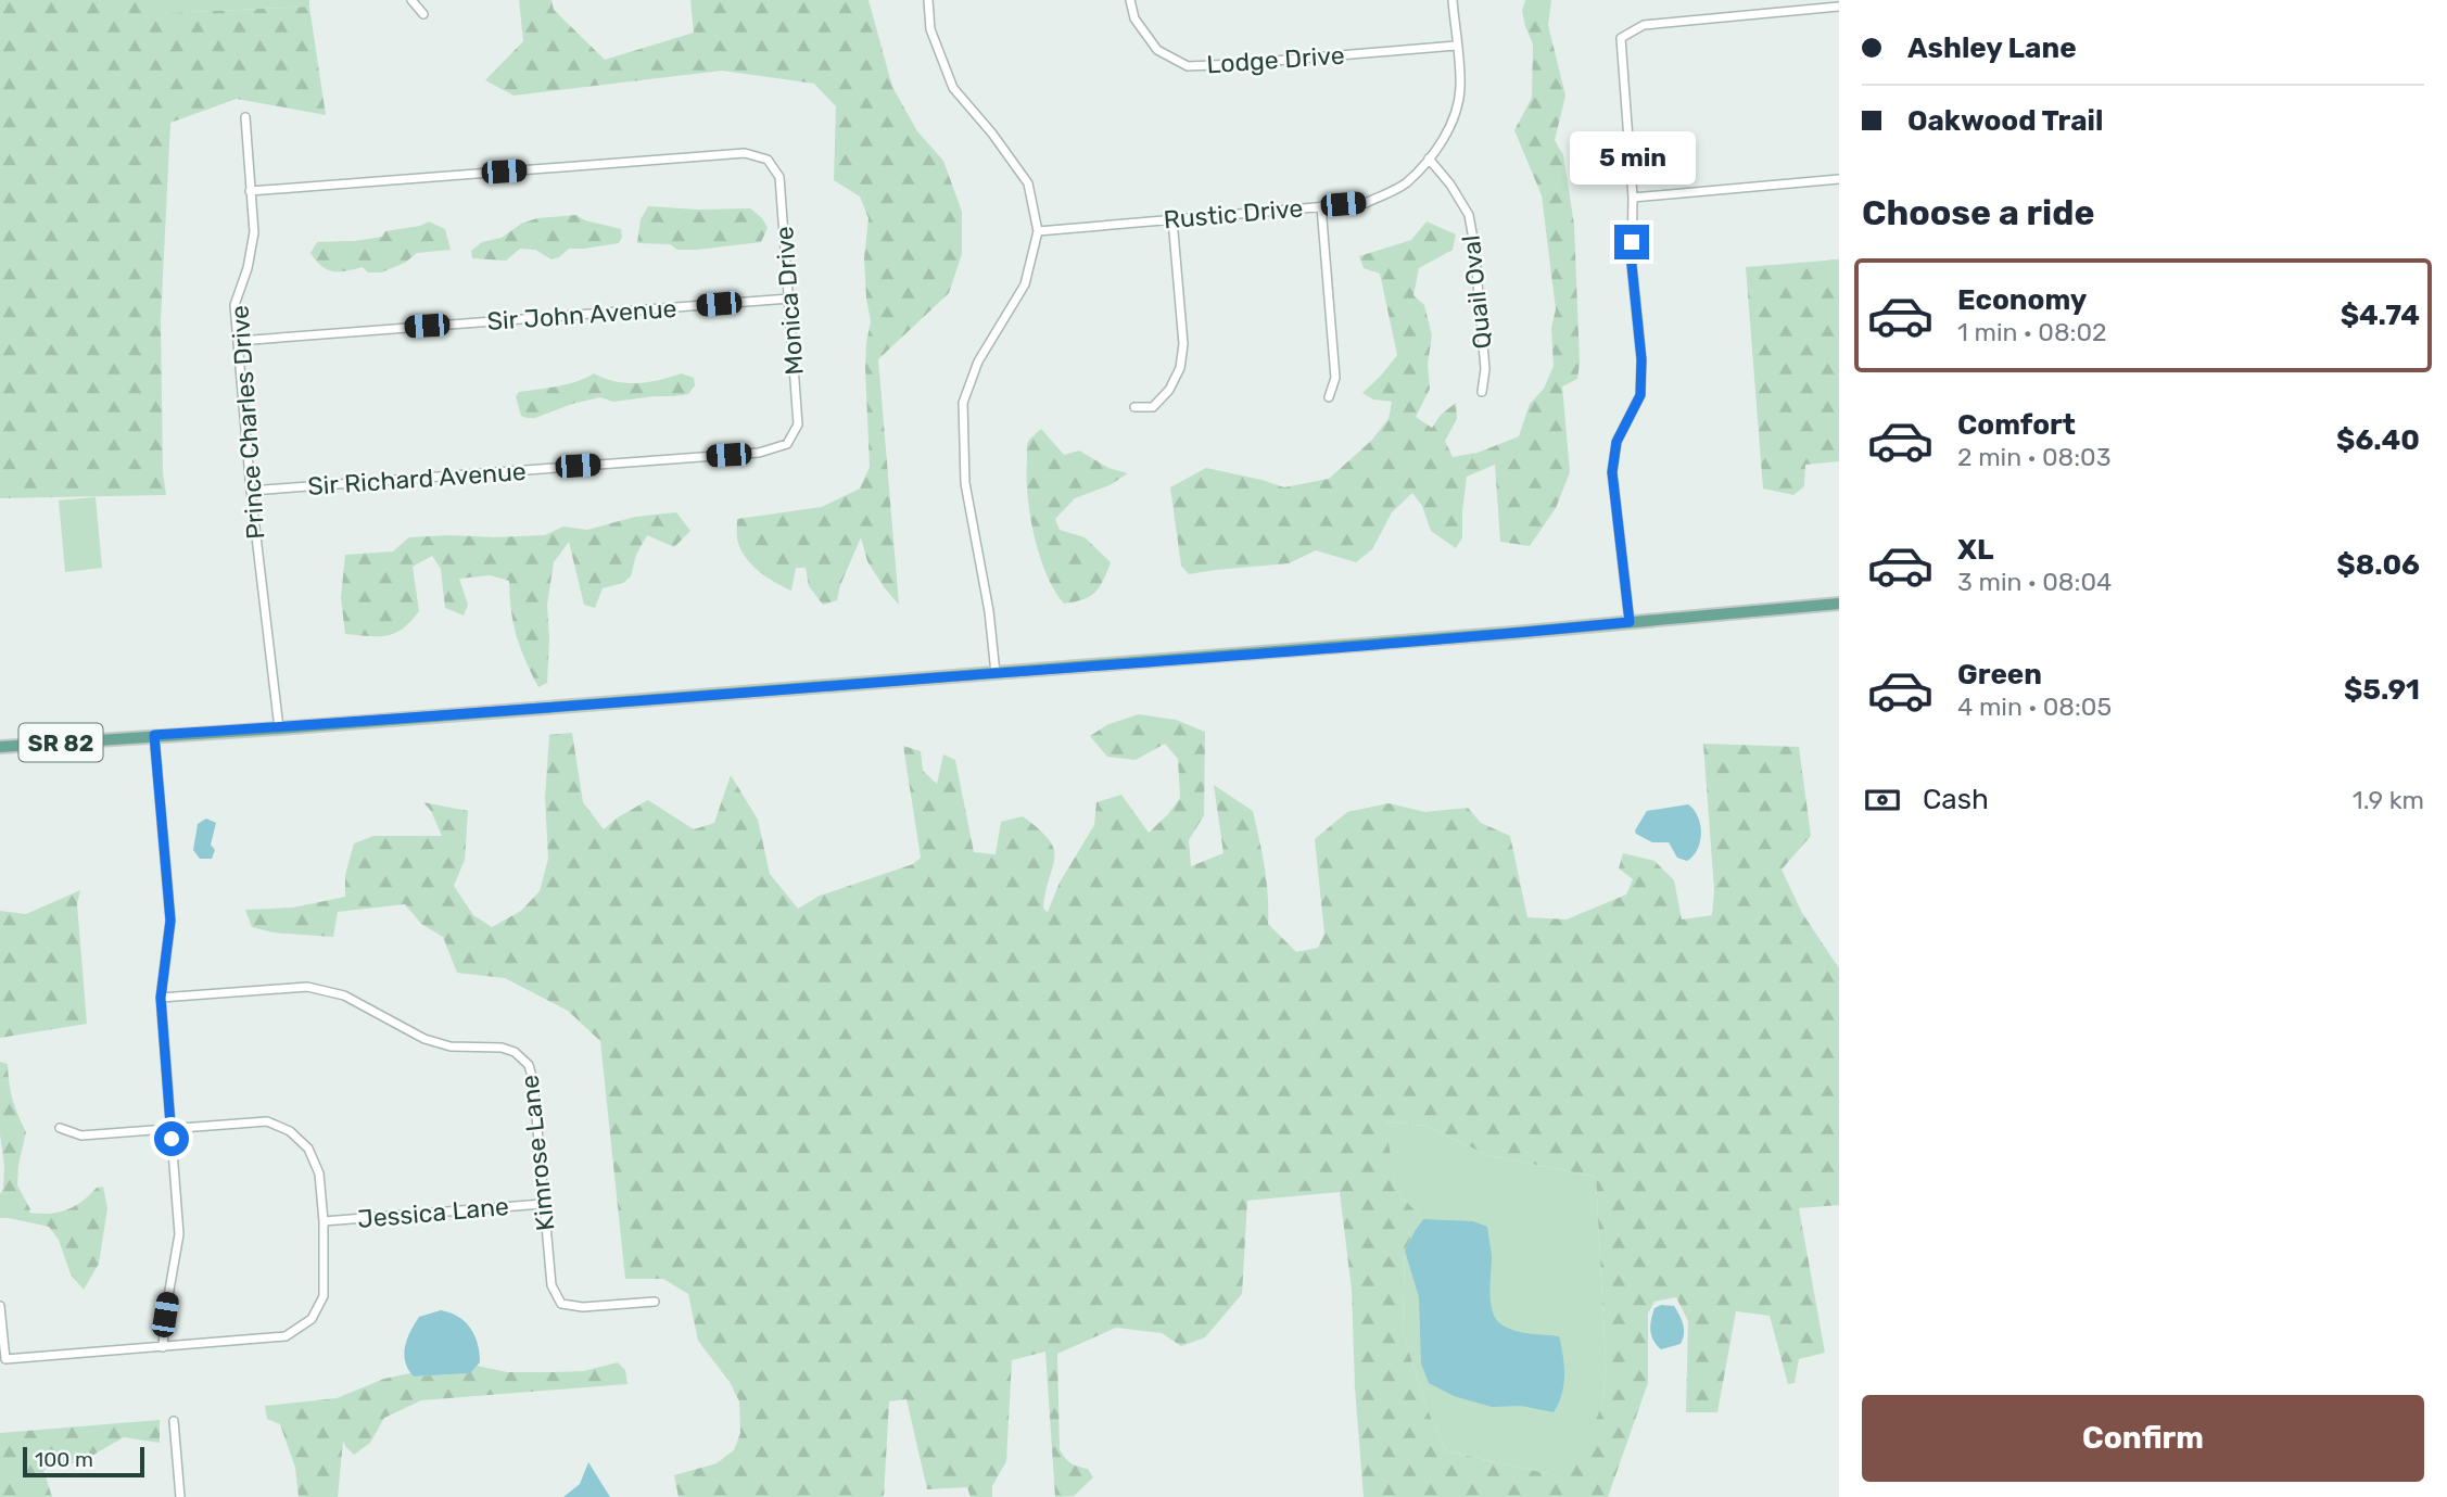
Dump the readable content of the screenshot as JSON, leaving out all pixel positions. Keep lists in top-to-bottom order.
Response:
{
  "streets": {
    "main road": ["SR 82"],
    "street": [
      "Lodge Drive",
      "Rustic Drive",
      "Quail Oval",
      "Monica Drive",
      "Sir John Avenue",
      "Prince Charles Drive",
      "Sir Richard Avenue",
      "Kimrose Lane",
      "Jessica Lane"
    ]
  },
  "crossings": [
    ["Lodge Drive", "Rustic Drive"],
    ["Rustic Drive", "Quail Oval"],
    ["Monica Drive", "Sir John Avenue"],
    ["Monica Drive", "Prince Charles Drive"],
    ["Monica Drive", "Sir Richard Avenue"],
    ["Sir John Avenue", "Prince Charles Drive"],
    ["Prince Charles Drive", "Sir Richard Avenue"],
    ["Prince Charles Drive", "SR 82"],
    ["Kimrose Lane", "Jessica Lane"]
  ],
  "scale_bar": "100 m",
  "page": {
    "banner": ["Ashley Lane", "Oakwood Trail"],
    "bubble": "5 min",
    "heading": "Choose a ride",
    "list": [
      {
        "name": "Economy",
        "note": "1 min · 08:02",
        "value": "$4.74"
      },
      {
        "name": "Comfort",
        "note": "2 min · 08:03",
        "value": "$6.40"
      },
      {
        "name": "XL",
        "note": "3 min · 08:04",
        "value": "$8.06"
      },
      {
        "name": "Green",
        "note": "4 min · 08:05",
        "value": "$5.91"
      }
    ],
    "pay": ["Cash", "1.9 km"],
    "buttons": "Confirm",
    "scale": "100 m"
  }
}
